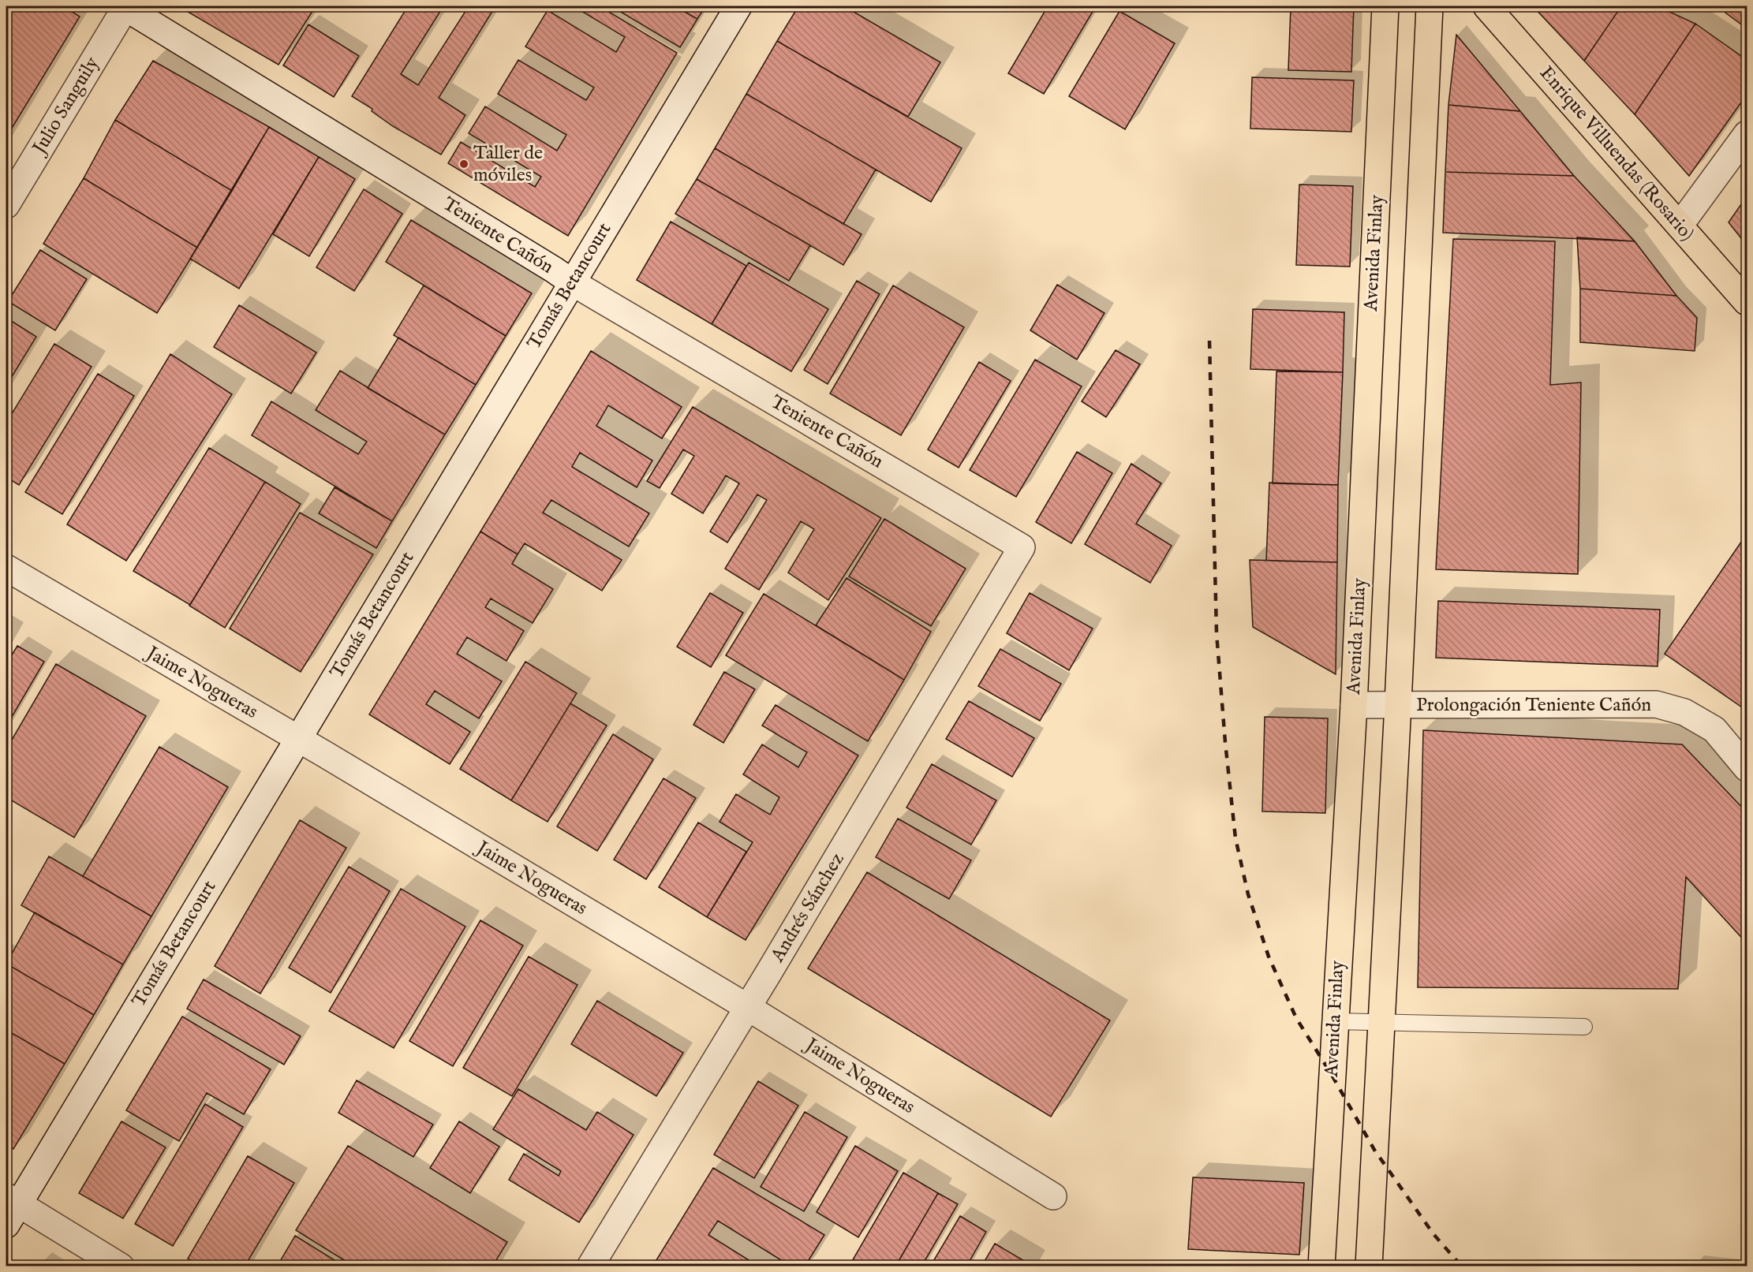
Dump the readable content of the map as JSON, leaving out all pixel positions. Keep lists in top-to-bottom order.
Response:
{
  "streets": {
    "main road": ["Enrique Villuendas (Rosario)", "Avenida Finlay"],
    "street": [
      "Julio Sanguily",
      "Teniente Cañón",
      "Tomás Betancourt",
      "Jaime Nogueras",
      "Prolongación Teniente Cañón",
      "Andrés Sánchez"
    ]
  },
  "crossings": [
    ["Julio Sanguily", "Teniente Cañón"],
    ["Teniente Cañón", "Tomás Betancourt"],
    ["Teniente Cañón", "Andrés Sánchez"],
    ["Avenida Finlay", "Prolongación Teniente Cañón"],
    ["Tomás Betancourt", "Jaime Nogueras"],
    ["Jaime Nogueras", "Andrés Sánchez"]
  ],
  "places": ["Taller de móviles"]
}
